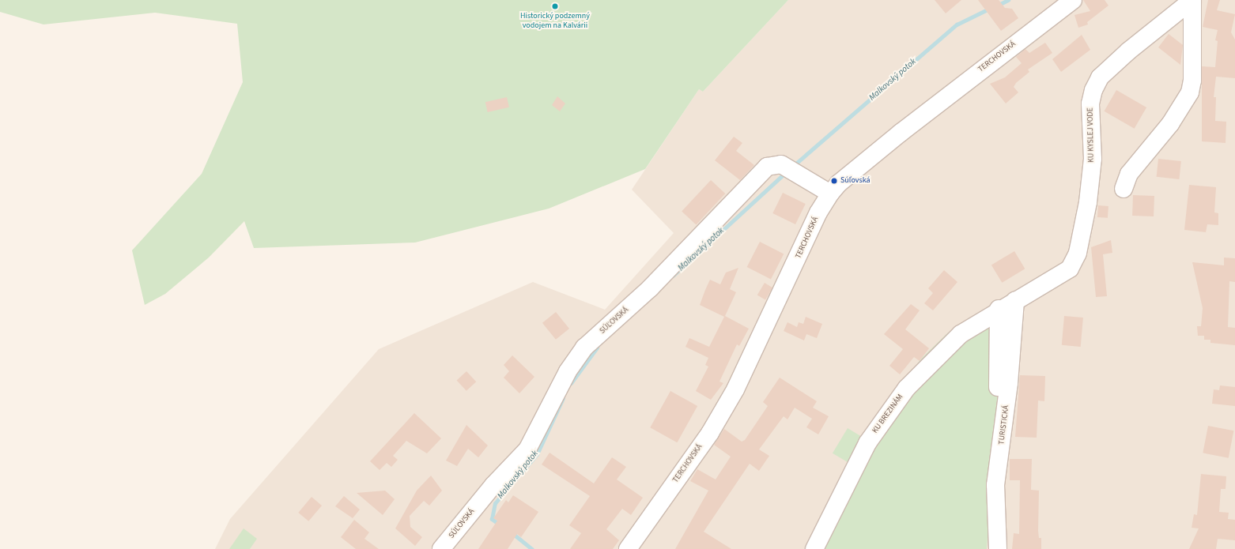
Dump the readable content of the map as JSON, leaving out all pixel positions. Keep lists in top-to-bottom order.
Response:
{
  "streets": {
    "street": [
      "TERCHOVSKÁ",
      "KU KYSLEJ VODE",
      "SÚĽOVSKÁ",
      "KU BREZINÁM",
      "TURISTICKÁ"
    ]
  },
  "crossings": [
    ["TERCHOVSKÁ", "SÚĽOVSKÁ"],
    ["KU KYSLEJ VODE", "KU BREZINÁM"],
    ["KU KYSLEJ VODE", "TURISTICKÁ"],
    ["KU BREZINÁM", "TURISTICKÁ"]
  ],
  "water": ["Malkovský potok"],
  "places": ["Historický podzemný vodojem na Kalvárii", "Súľovská"]
}
